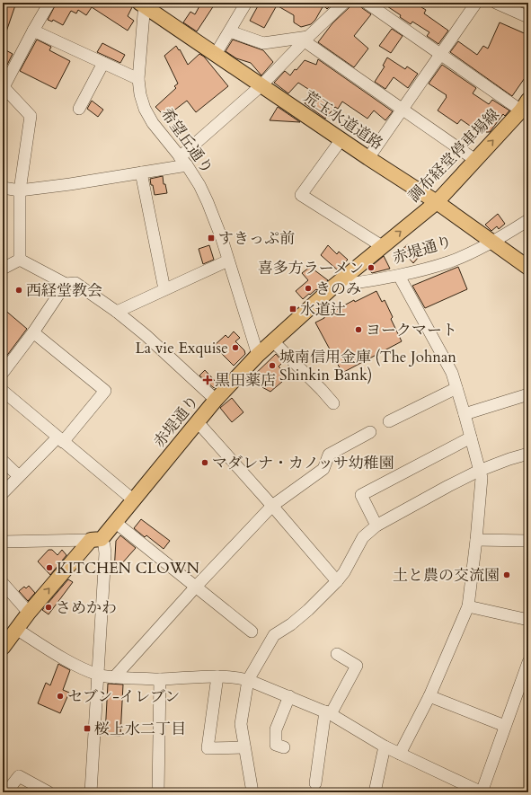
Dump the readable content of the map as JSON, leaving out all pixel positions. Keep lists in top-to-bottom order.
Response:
{
  "streets": {
    "main road": ["荒玉水道道路", "調布経堂停車場線", "赤堤通り"],
    "street": ["希望丘通り"]
  },
  "crossings": [
    ["荒玉水道道路", "希望丘通り"],
    ["荒玉水道道路", "調布経堂停車場線"],
    ["荒玉水道道路", "赤堤通り"],
    ["希望丘通り", "赤堤通り"],
    ["調布経堂停車場線", "赤堤通り"]
  ],
  "one_way": ["調布経堂停車場線"],
  "places": {
    "transit": ["すきっぷ前", "水道辻", "桜上水二丁目"],
    "other": [
      "喜多方ラーメン",
      "きのみ",
      "西経堂教会",
      "ヨークマート",
      "La vie Exquise",
      "城南信用金庫 (The Johnan Shinkin Bank)",
      "マダレナ・カノッサ幼稚園",
      "KITCHEN CLOWN",
      "土と農の交流園",
      "さめかわ",
      "セブン-イレブン"
    ],
    "health": ["黒田薬店"]
  }
}
